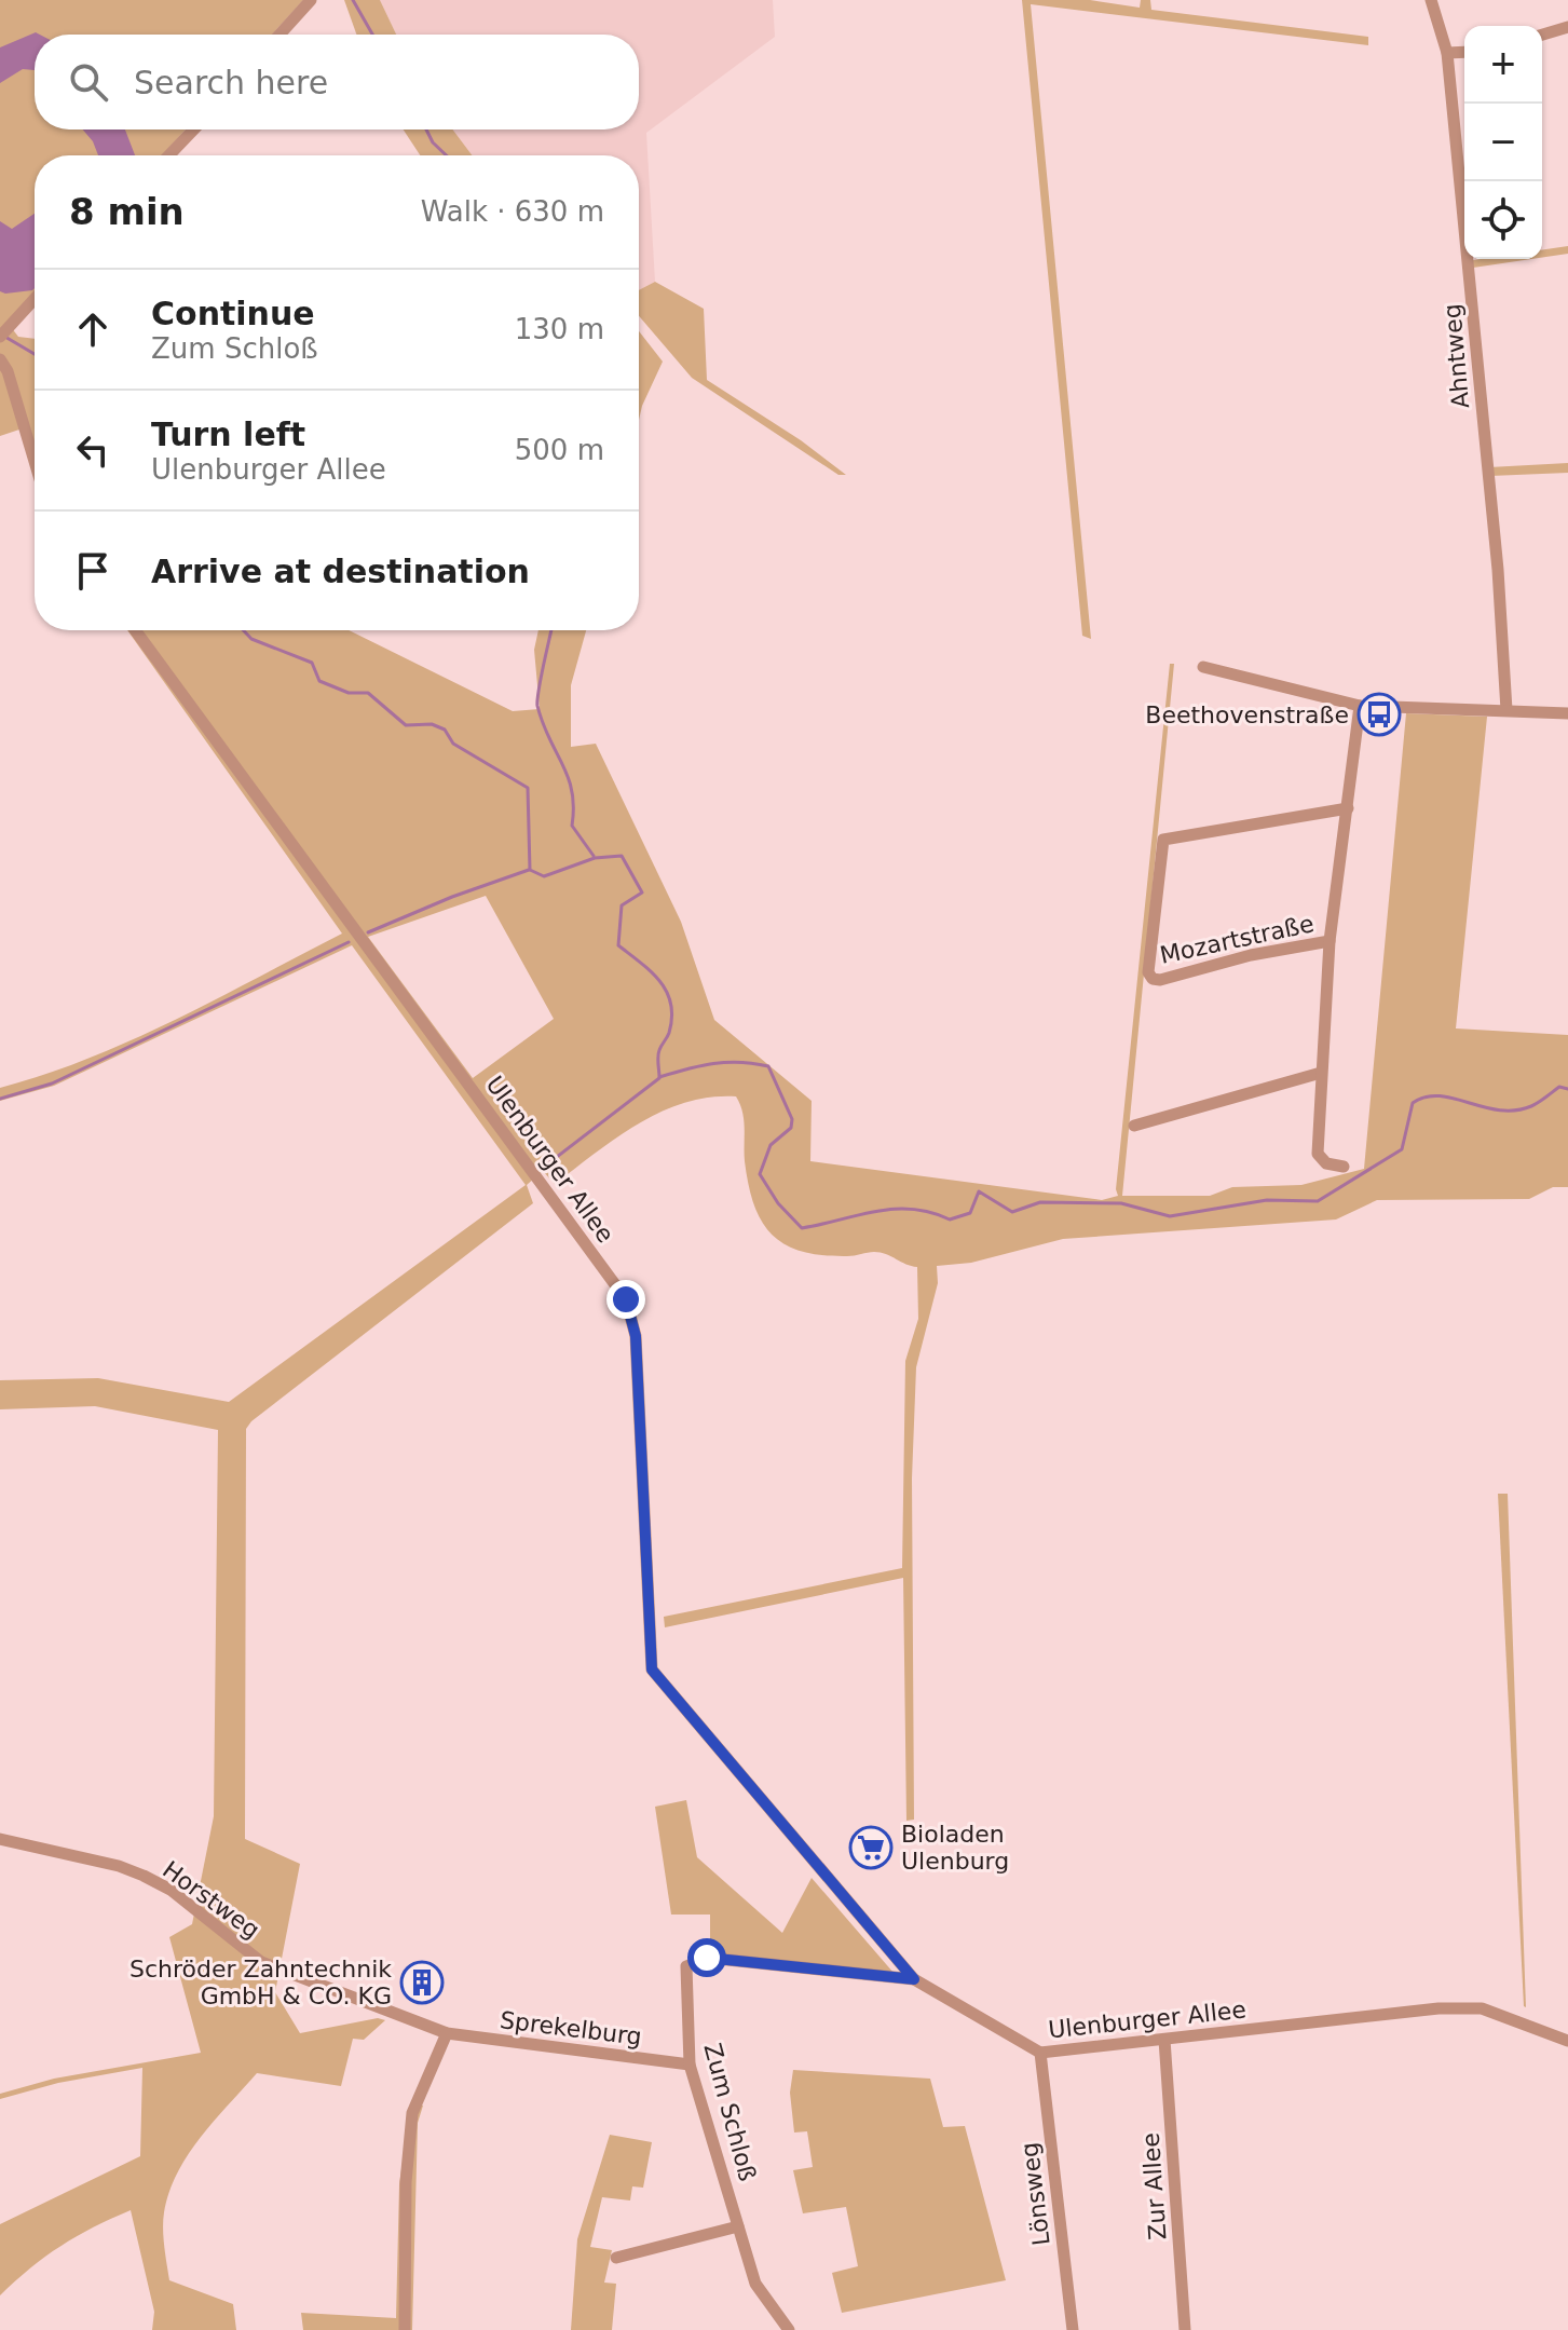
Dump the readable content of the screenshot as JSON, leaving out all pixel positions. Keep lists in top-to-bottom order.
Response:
{
  "streets": {
    "street": [
      "Ahntweg",
      "Mozartstraße",
      "Ulenburger Allee",
      "Horstweg",
      "Sprekelburg",
      "Zum Schloß",
      "Zur Allee",
      "Lönsweg"
    ]
  },
  "crossings": [
    ["Ulenburger Allee", "Zum Schloß"],
    ["Ulenburger Allee", "Zur Allee"],
    ["Ulenburger Allee", "Lönsweg"],
    ["Horstweg", "Sprekelburg"],
    ["Sprekelburg", "Zum Schloß"]
  ],
  "places": {
    "bus stop": ["Beethovenstraße"],
    "supermarket": ["Bioladen Ulenburg"],
    "building": ["Schröder Zahntechnik GmbH & CO. KG"]
  },
  "page": {
    "map_buttons": ["+", "−"],
    "search": "Search here",
    "heading": ["8 min", "Walk · 630 m"],
    "list": [
      ["Continue", "Zum Schloß", "130 m"],
      ["Turn left", "Ulenburger Allee", "500 m"],
      "Arrive at destination"
    ]
  }
}
